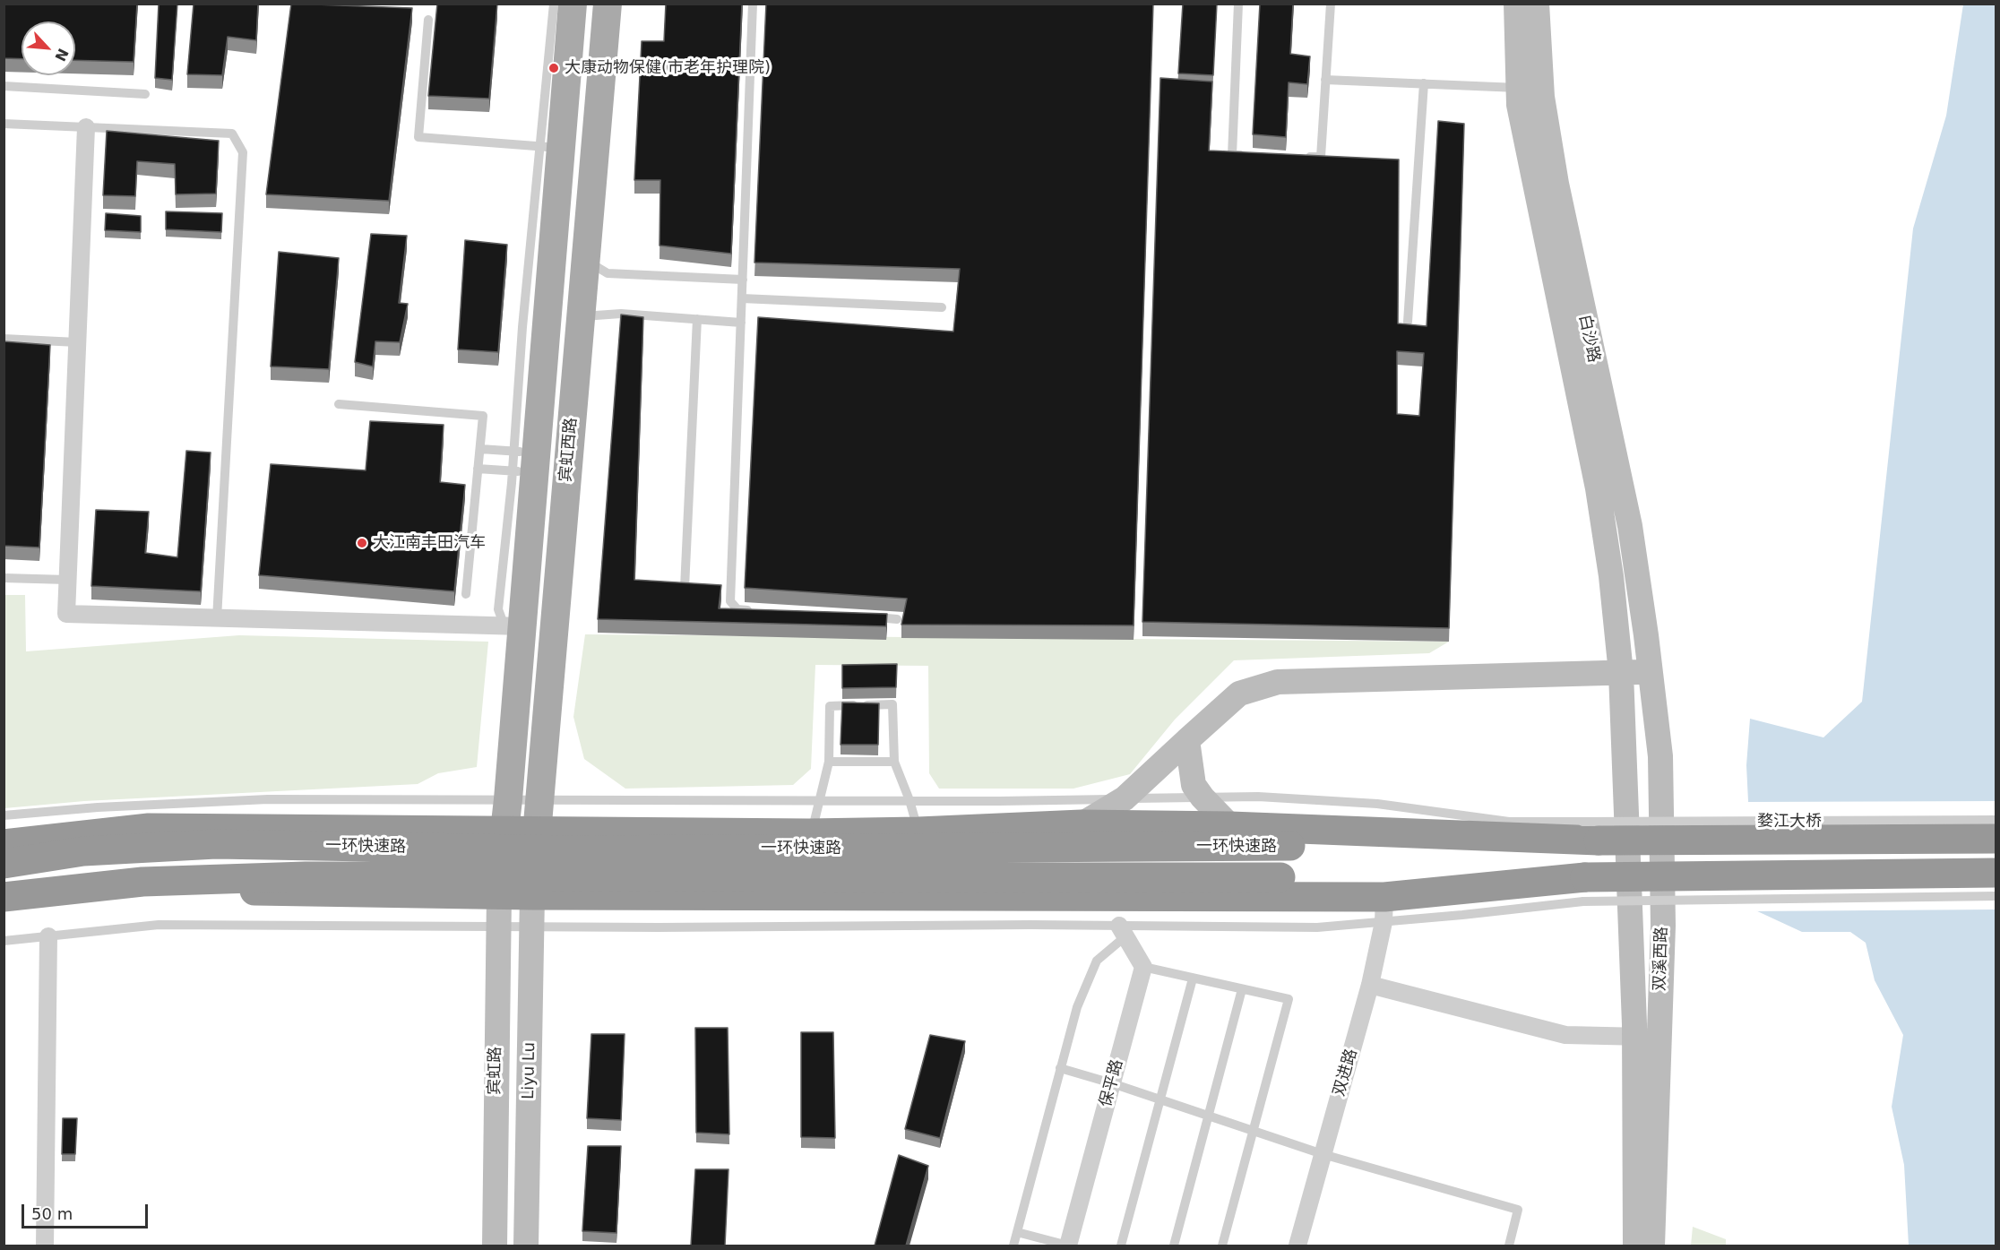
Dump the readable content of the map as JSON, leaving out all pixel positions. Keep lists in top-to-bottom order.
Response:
{
  "streets": {
    "highway": ["婺江大桥", "一环快速路"],
    "main road": [
      "白沙路",
      "宾虹西路",
      "双溪西路",
      "宾虹路",
      "Liyu Lu"
    ],
    "street": ["双进路", "保平路"]
  },
  "crossings": [
    ["白沙路", "双溪西路"],
    ["宾虹西路", "宾虹路"],
    ["宾虹西路", "Liyu Lu"],
    ["婺江大桥", "一环快速路"]
  ],
  "places": ["大康动物保健(市老年护理院)", "大江南丰田汽车"],
  "scale_bar": "50 m",
  "north": "bottom right"
}
